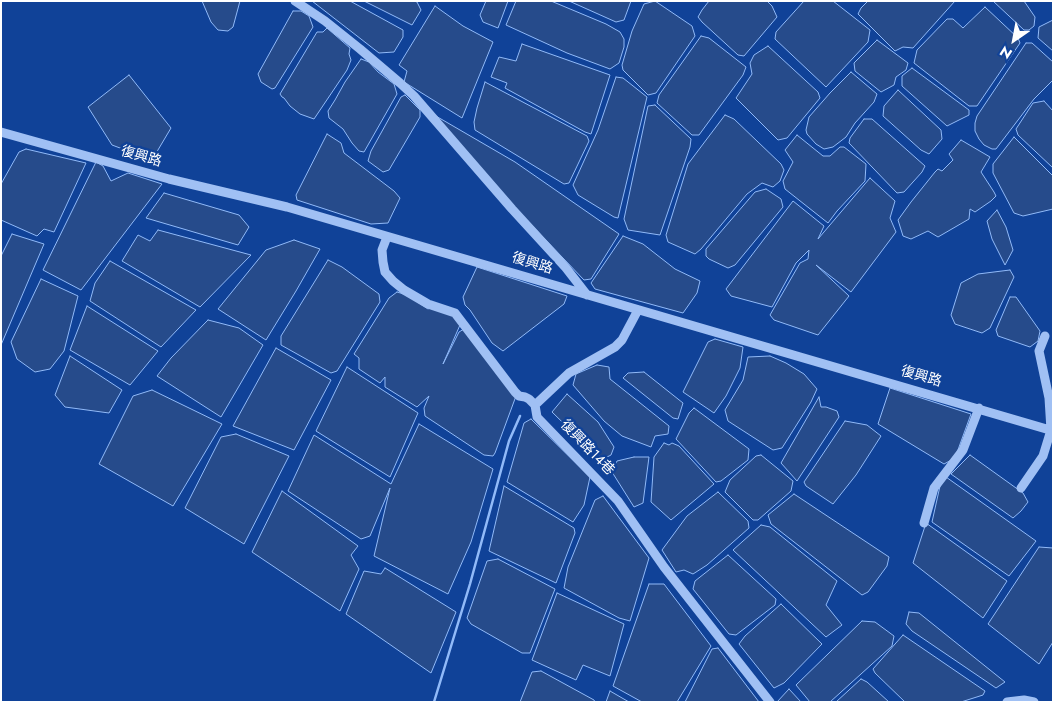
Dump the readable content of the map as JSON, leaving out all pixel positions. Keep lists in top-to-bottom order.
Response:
{
  "streets": {
    "street": ["復興路", "復興路14巷"]
  },
  "crossings": [
    ["復興路", "復興路14巷"]
  ],
  "north": "bottom left"
}
